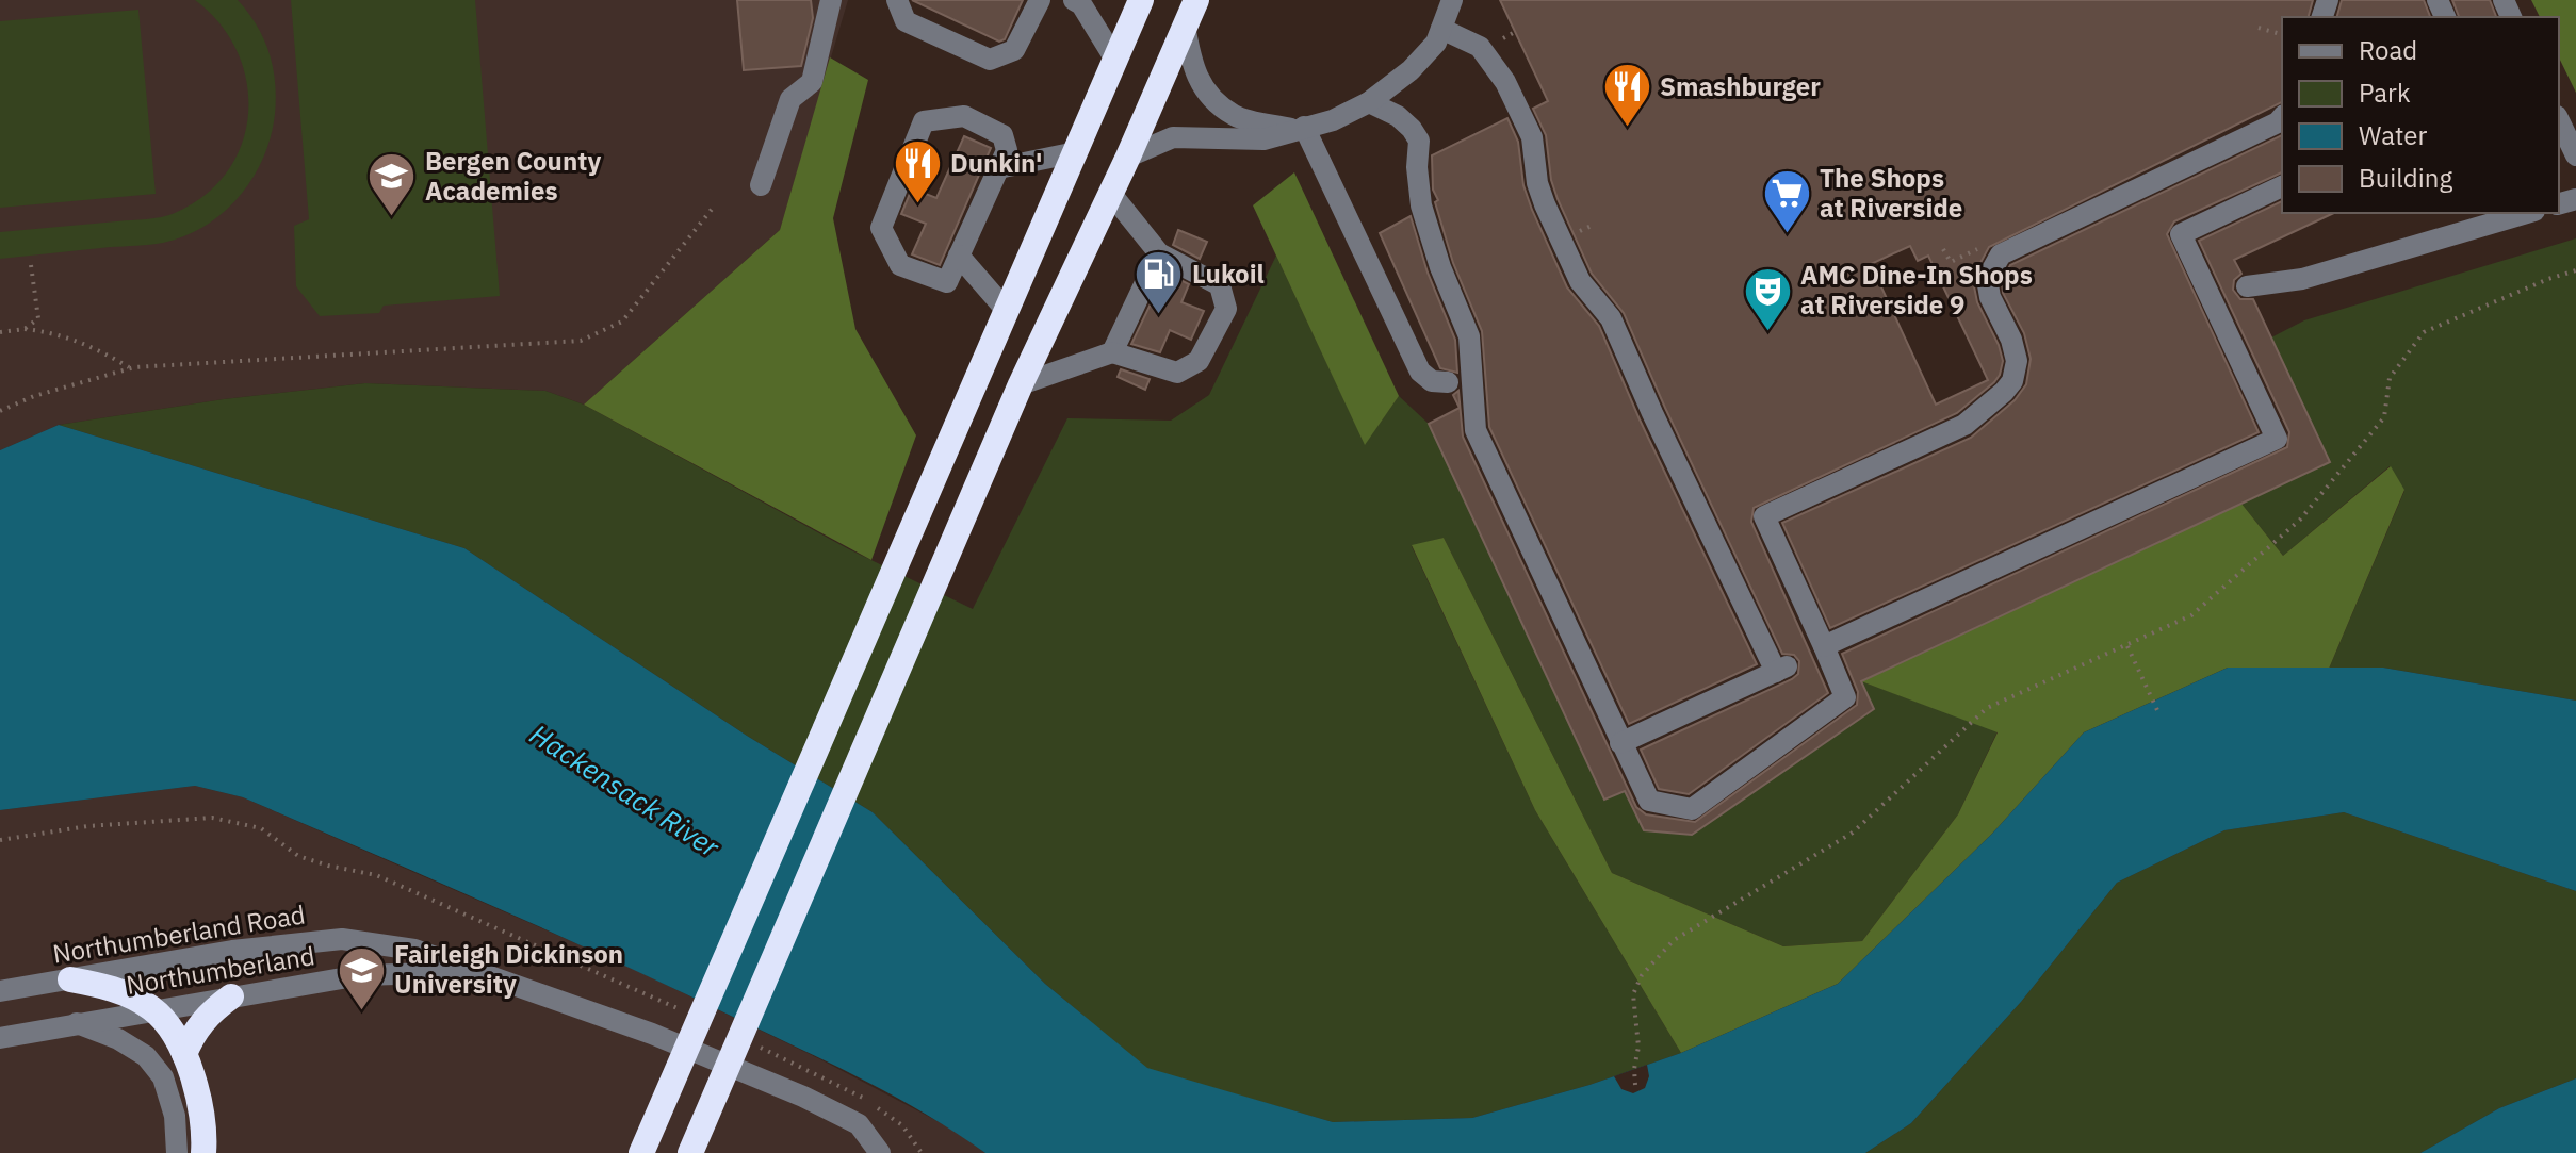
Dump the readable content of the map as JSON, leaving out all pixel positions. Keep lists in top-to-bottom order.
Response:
{
  "streets": {
    "street": ["Northumberland Road", "Northumberland"]
  },
  "crossings": [
    ["Northumberland Road", "Northumberland"]
  ],
  "water": ["Hackensack River"],
  "places": {
    "restaurant": ["Smashburger", "Dunkin'"],
    "school or university": ["Bergen County Academies", "Fairleigh Dickinson University"],
    "supermarket": ["The Shops at Riverside"],
    "fuel station": ["Lukoil"],
    "theatre": ["AMC Dine-In Shops at Riverside 9"]
  },
  "legend": [
    "Road",
    "Park",
    "Water",
    "Building"
  ]
}
